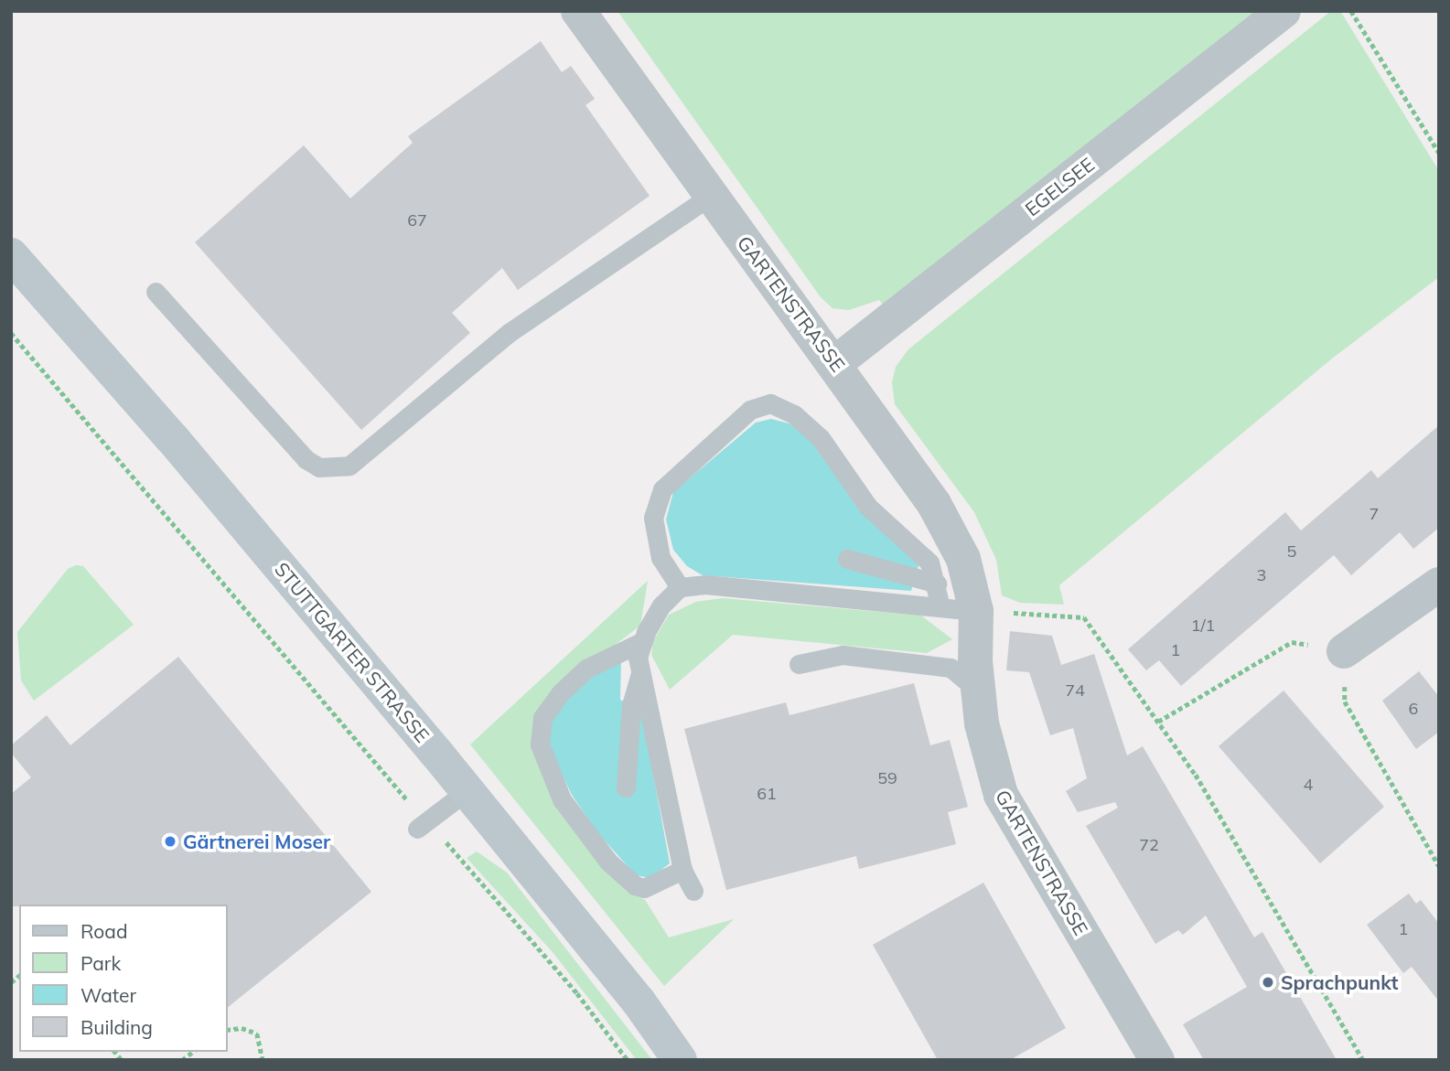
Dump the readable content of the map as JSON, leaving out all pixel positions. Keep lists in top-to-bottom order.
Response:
{
  "streets": {
    "street": ["EGELSEE", "GARTENSTRASSE", "STUTTGARTER STRASSE"]
  },
  "crossings": [
    ["EGELSEE", "GARTENSTRASSE"]
  ],
  "places": ["Gärtnerei Moser", "Sprachpunkt"],
  "house_numbers": [
    "67",
    "7",
    "5",
    "3",
    "1/1",
    "1",
    "74",
    "6",
    "59",
    "4",
    "61",
    "72",
    "1"
  ],
  "legend": [
    "Road",
    "Park",
    "Water",
    "Building"
  ]
}
